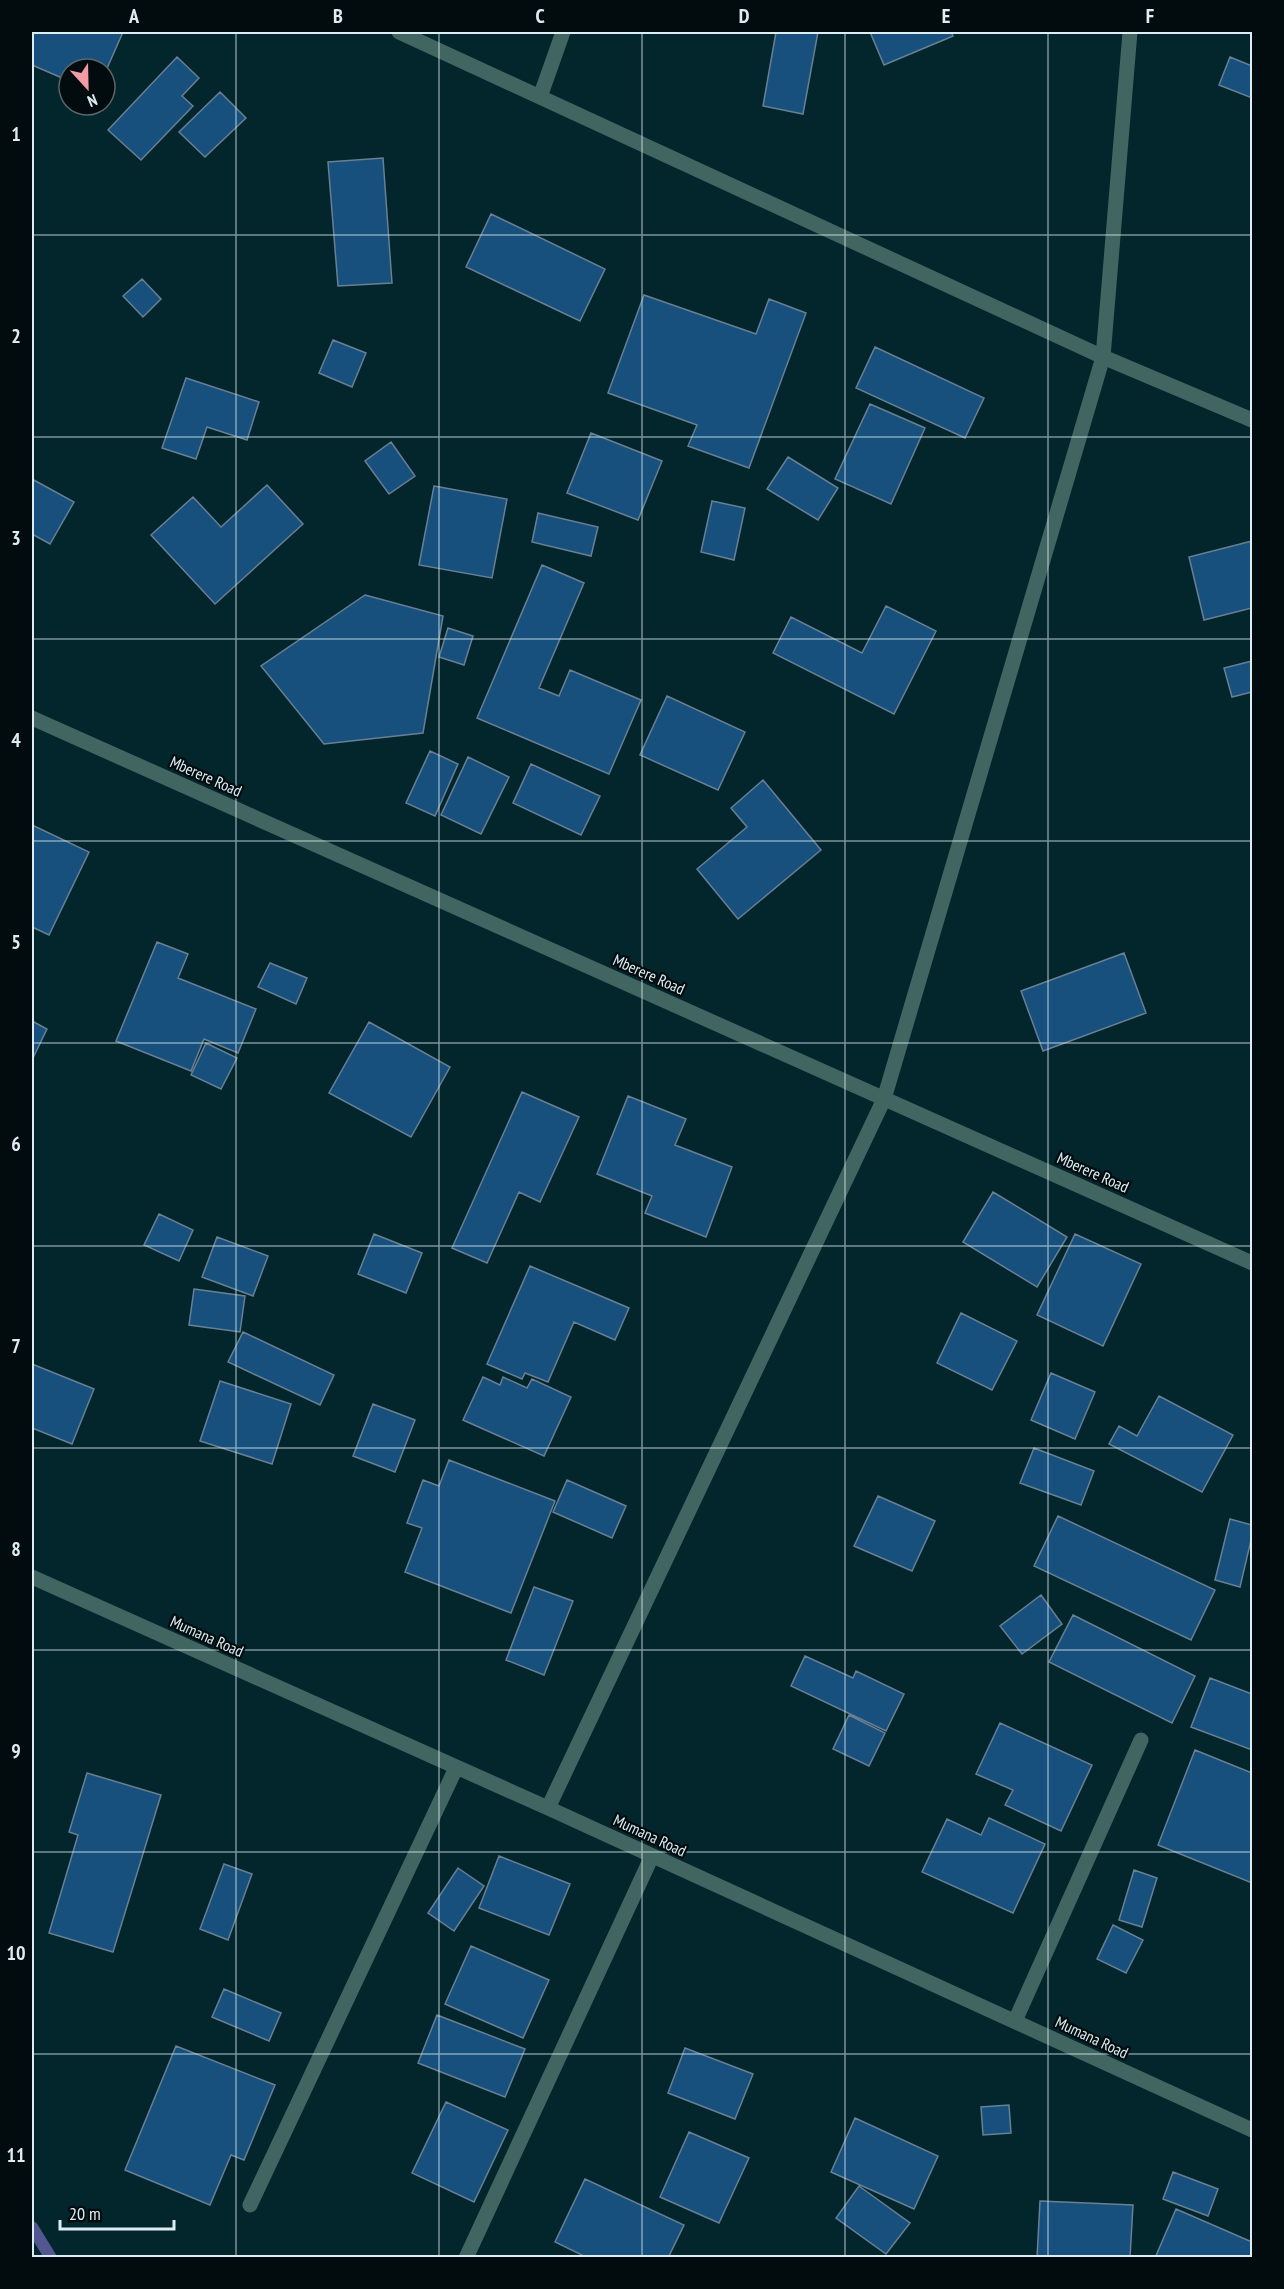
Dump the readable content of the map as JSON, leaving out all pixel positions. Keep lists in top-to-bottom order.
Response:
{
  "streets": {
    "street": ["Mberere Road", "Mumana Road"]
  },
  "scale_bar": "20 m",
  "north": "bottom",
  "grid": {
    "columns": [
      "A",
      "B",
      "C",
      "D",
      "E",
      "F"
    ],
    "rows": [
      "1",
      "2",
      "3",
      "4",
      "5",
      "6",
      "7",
      "8",
      "9",
      "10",
      "11"
    ]
  }
}
